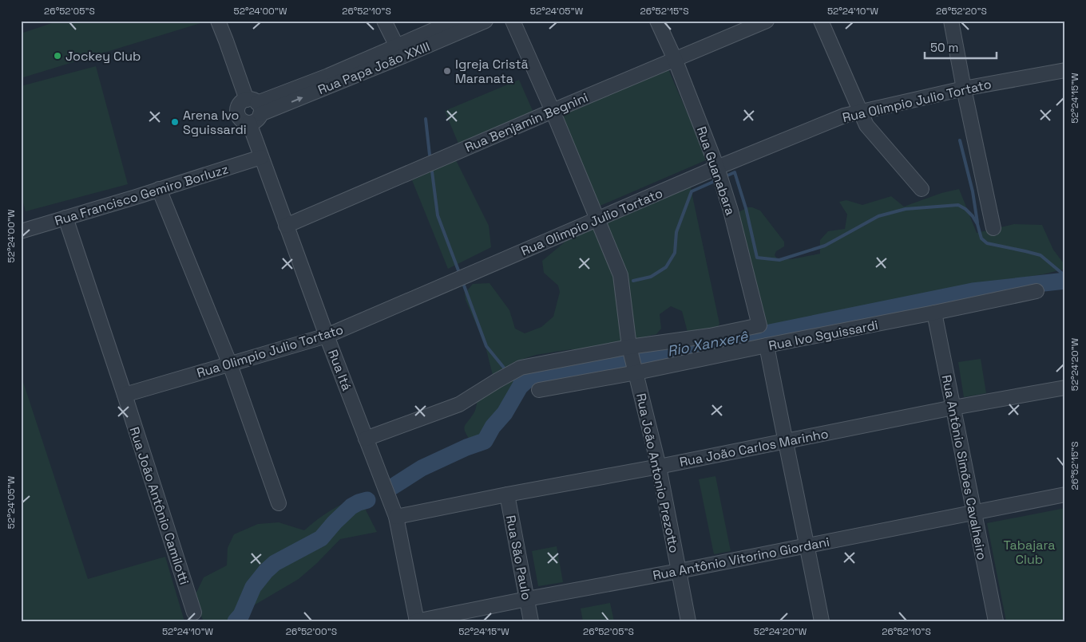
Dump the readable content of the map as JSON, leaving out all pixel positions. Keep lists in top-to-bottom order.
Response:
{
  "streets": {
    "street": [
      "Rua Papa João XXIII",
      "Rua Olimpio Julio Tortato",
      "Rua Benjamin Begnini",
      "Rua Guanabara",
      "Rua Francisco Gemiro Borluzz",
      "Rua Ivo Sguissardi",
      "Rua Itá",
      "Rua João Carlos Marinho",
      "Rua Antônio Simões Cavalheiro",
      "Rua João Antonio Prezotto",
      "Rua João Antônio Camilotti",
      "Rua São Paulo",
      "Rua Antônio Vitorino Giordani"
    ]
  },
  "crossings": [
    ["Rua Papa João XXIII", "Rua Itá"],
    ["Rua Olimpio Julio Tortato", "Rua Guanabara"],
    ["Rua Olimpio Julio Tortato", "Rua Itá"],
    ["Rua Olimpio Julio Tortato", "Rua João Antonio Prezotto"],
    ["Rua Olimpio Julio Tortato", "Rua João Antônio Camilotti"],
    ["Rua Benjamin Begnini", "Rua Guanabara"],
    ["Rua Benjamin Begnini", "Rua Itá"],
    ["Rua Benjamin Begnini", "Rua João Antonio Prezotto"],
    ["Rua Guanabara", "Rua Ivo Sguissardi"],
    ["Rua Francisco Gemiro Borluzz", "Rua Itá"],
    ["Rua Francisco Gemiro Borluzz", "Rua João Antônio Camilotti"],
    ["Rua Ivo Sguissardi", "Rua Itá"],
    ["Rua Ivo Sguissardi", "Rua Antônio Simões Cavalheiro"],
    ["Rua Ivo Sguissardi", "Rua João Antonio Prezotto"],
    ["Rua Itá", "Rua João Carlos Marinho"],
    ["Rua Itá", "Rua Antônio Vitorino Giordani"],
    ["Rua João Carlos Marinho", "Rua Antônio Simões Cavalheiro"],
    ["Rua João Carlos Marinho", "Rua João Antonio Prezotto"],
    ["Rua João Carlos Marinho", "Rua São Paulo"],
    ["Rua Antônio Simões Cavalheiro", "Rua Antônio Vitorino Giordani"],
    ["Rua João Antonio Prezotto", "Rua Antônio Vitorino Giordani"],
    ["Rua São Paulo", "Rua Antônio Vitorino Giordani"]
  ],
  "water": ["Rio Xanxerê"],
  "parks": ["Tabajara Club"],
  "places": ["Jockey Club", "Igreja Cristã Maranata", "Arena Ivo Sguissardi"],
  "scale_bar": "50 m",
  "coordinates": [
    "26°52'05\"S",
    "52°24'00\"W",
    "26°52'10\"S",
    "52°24'05\"W",
    "26°52'15\"S",
    "52°24'10\"W",
    "26°52'20\"S",
    "52°24'15\"W",
    "52°24'20\"W",
    "26°52'00\"S"
  ]
}
